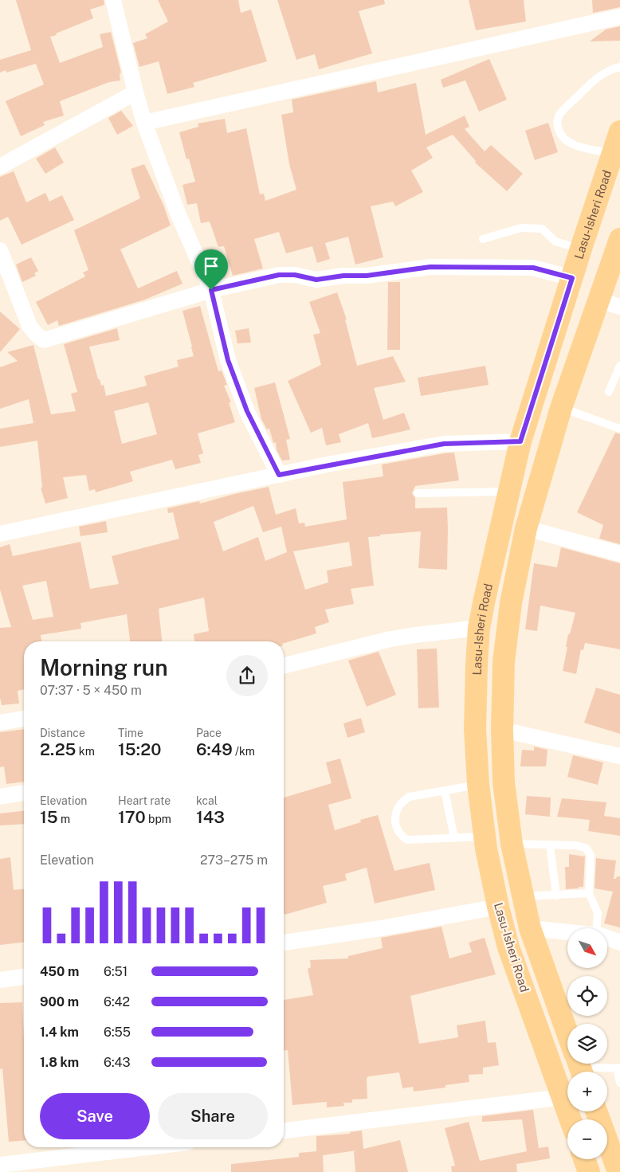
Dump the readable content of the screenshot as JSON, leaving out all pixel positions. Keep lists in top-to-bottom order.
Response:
{
  "streets": {
    "main road": ["Lasu-Isheri Road"]
  },
  "north": "bottom right",
  "page": {
    "heading": ["Morning run", "07:37 · 5 × 450 m"],
    "stats": [
      ["Distance", "2.25 km"],
      ["Time", "15:20"],
      ["Pace", "6:49 /km"],
      ["Elevation", "15 m"],
      ["Heart rate", "170 bpm"],
      ["kcal", "143"]
    ],
    "chart": ["Elevation", "273–275 m"],
    "map_buttons": ["+", "−"],
    "list": [
      {
        "name": "450 m",
        "note": "6:51"
      },
      {
        "name": "900 m",
        "note": "6:42"
      },
      {
        "name": "1.4 km",
        "note": "6:55"
      },
      {
        "name": "1.8 km",
        "note": "6:43"
      }
    ],
    "buttons": ["Save", "Share"]
  }
}
